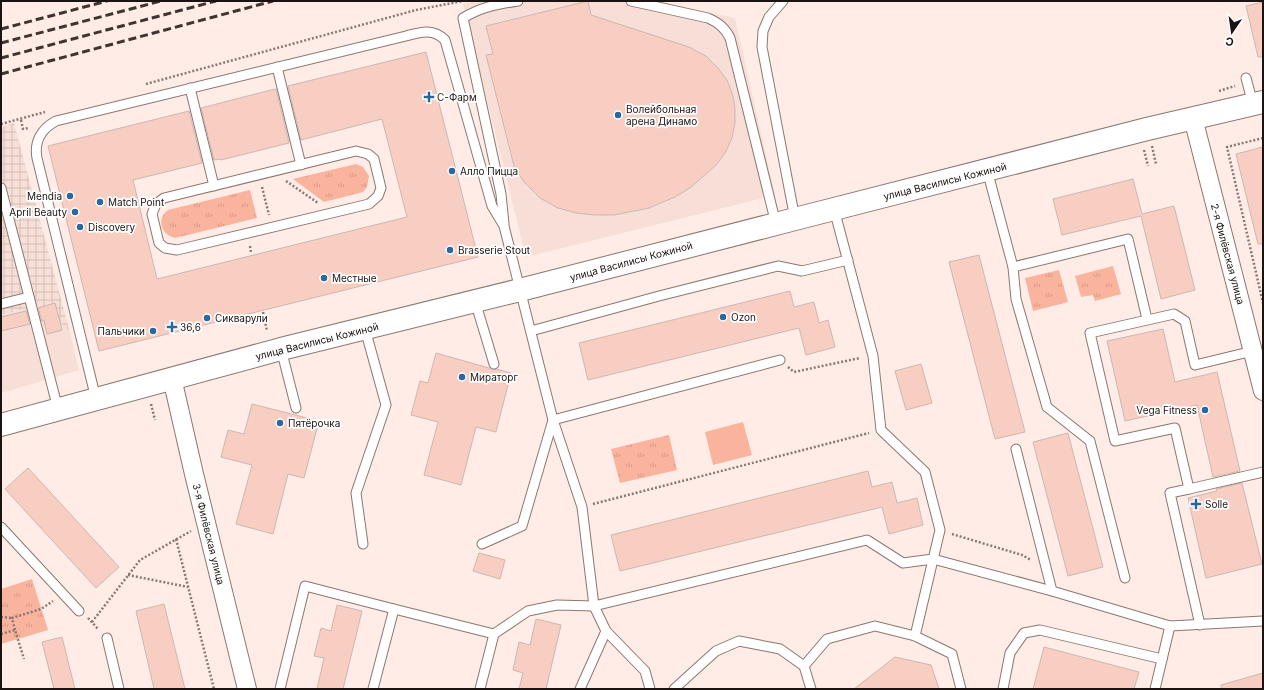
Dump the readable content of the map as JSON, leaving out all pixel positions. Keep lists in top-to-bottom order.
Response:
{
  "streets": {
    "street": ["улица Василисы Кожиной", "2-я Филёвская улица", "3-я Филёвская улица"]
  },
  "crossings": [
    ["улица Василисы Кожиной", "2-я Филёвская улица"],
    ["улица Василисы Кожиной", "3-я Филёвская улица"]
  ],
  "places": {
    "health": ["C-Фарм", "36,6", "Solle"],
    "other": [
      "Волейбольная арена Динамо",
      "Алло Пицца",
      "Mendia",
      "Match Point",
      "April Beauty",
      "Discovery",
      "Brasserie Stout",
      "Местные",
      "Ozon",
      "Сикварули",
      "Пальчики",
      "Мираторг",
      "Vega Fitness",
      "Пятёрочка"
    ]
  },
  "north": "bottom"
}
